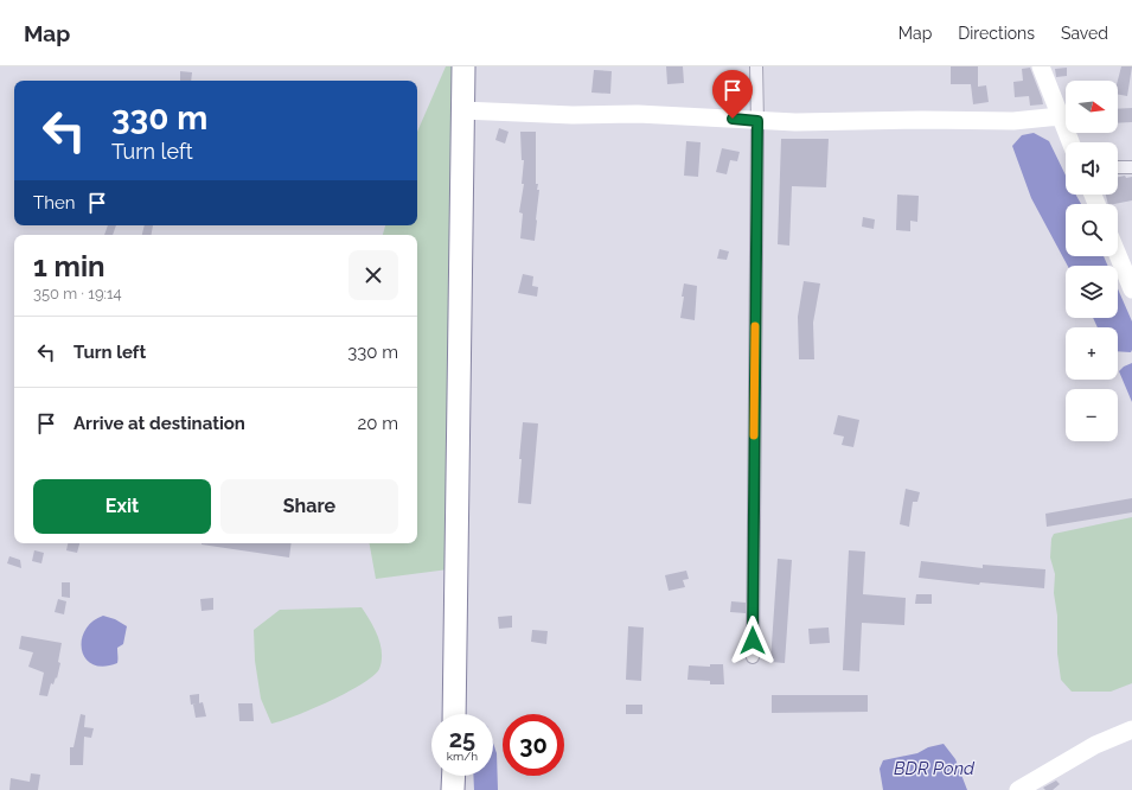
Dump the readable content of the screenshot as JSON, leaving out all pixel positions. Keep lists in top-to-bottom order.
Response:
{
  "water": ["BDR Pond"],
  "north": "right",
  "page": {
    "header": "Map",
    "nav": ["Map", "Directions", "Saved"],
    "map_buttons": ["+", "−"],
    "turn": ["330 m", "Turn left"],
    "then": "Then",
    "heading": ["1 min", "350 m · 19:14"],
    "list": [
      {
        "name": "Turn left",
        "value": "330 m"
      },
      {
        "name": "Arrive at destination",
        "value": "20 m"
      }
    ],
    "buttons": ["Exit", "Share"],
    "speed": "25 km/h",
    "limit": "30"
  }
}
